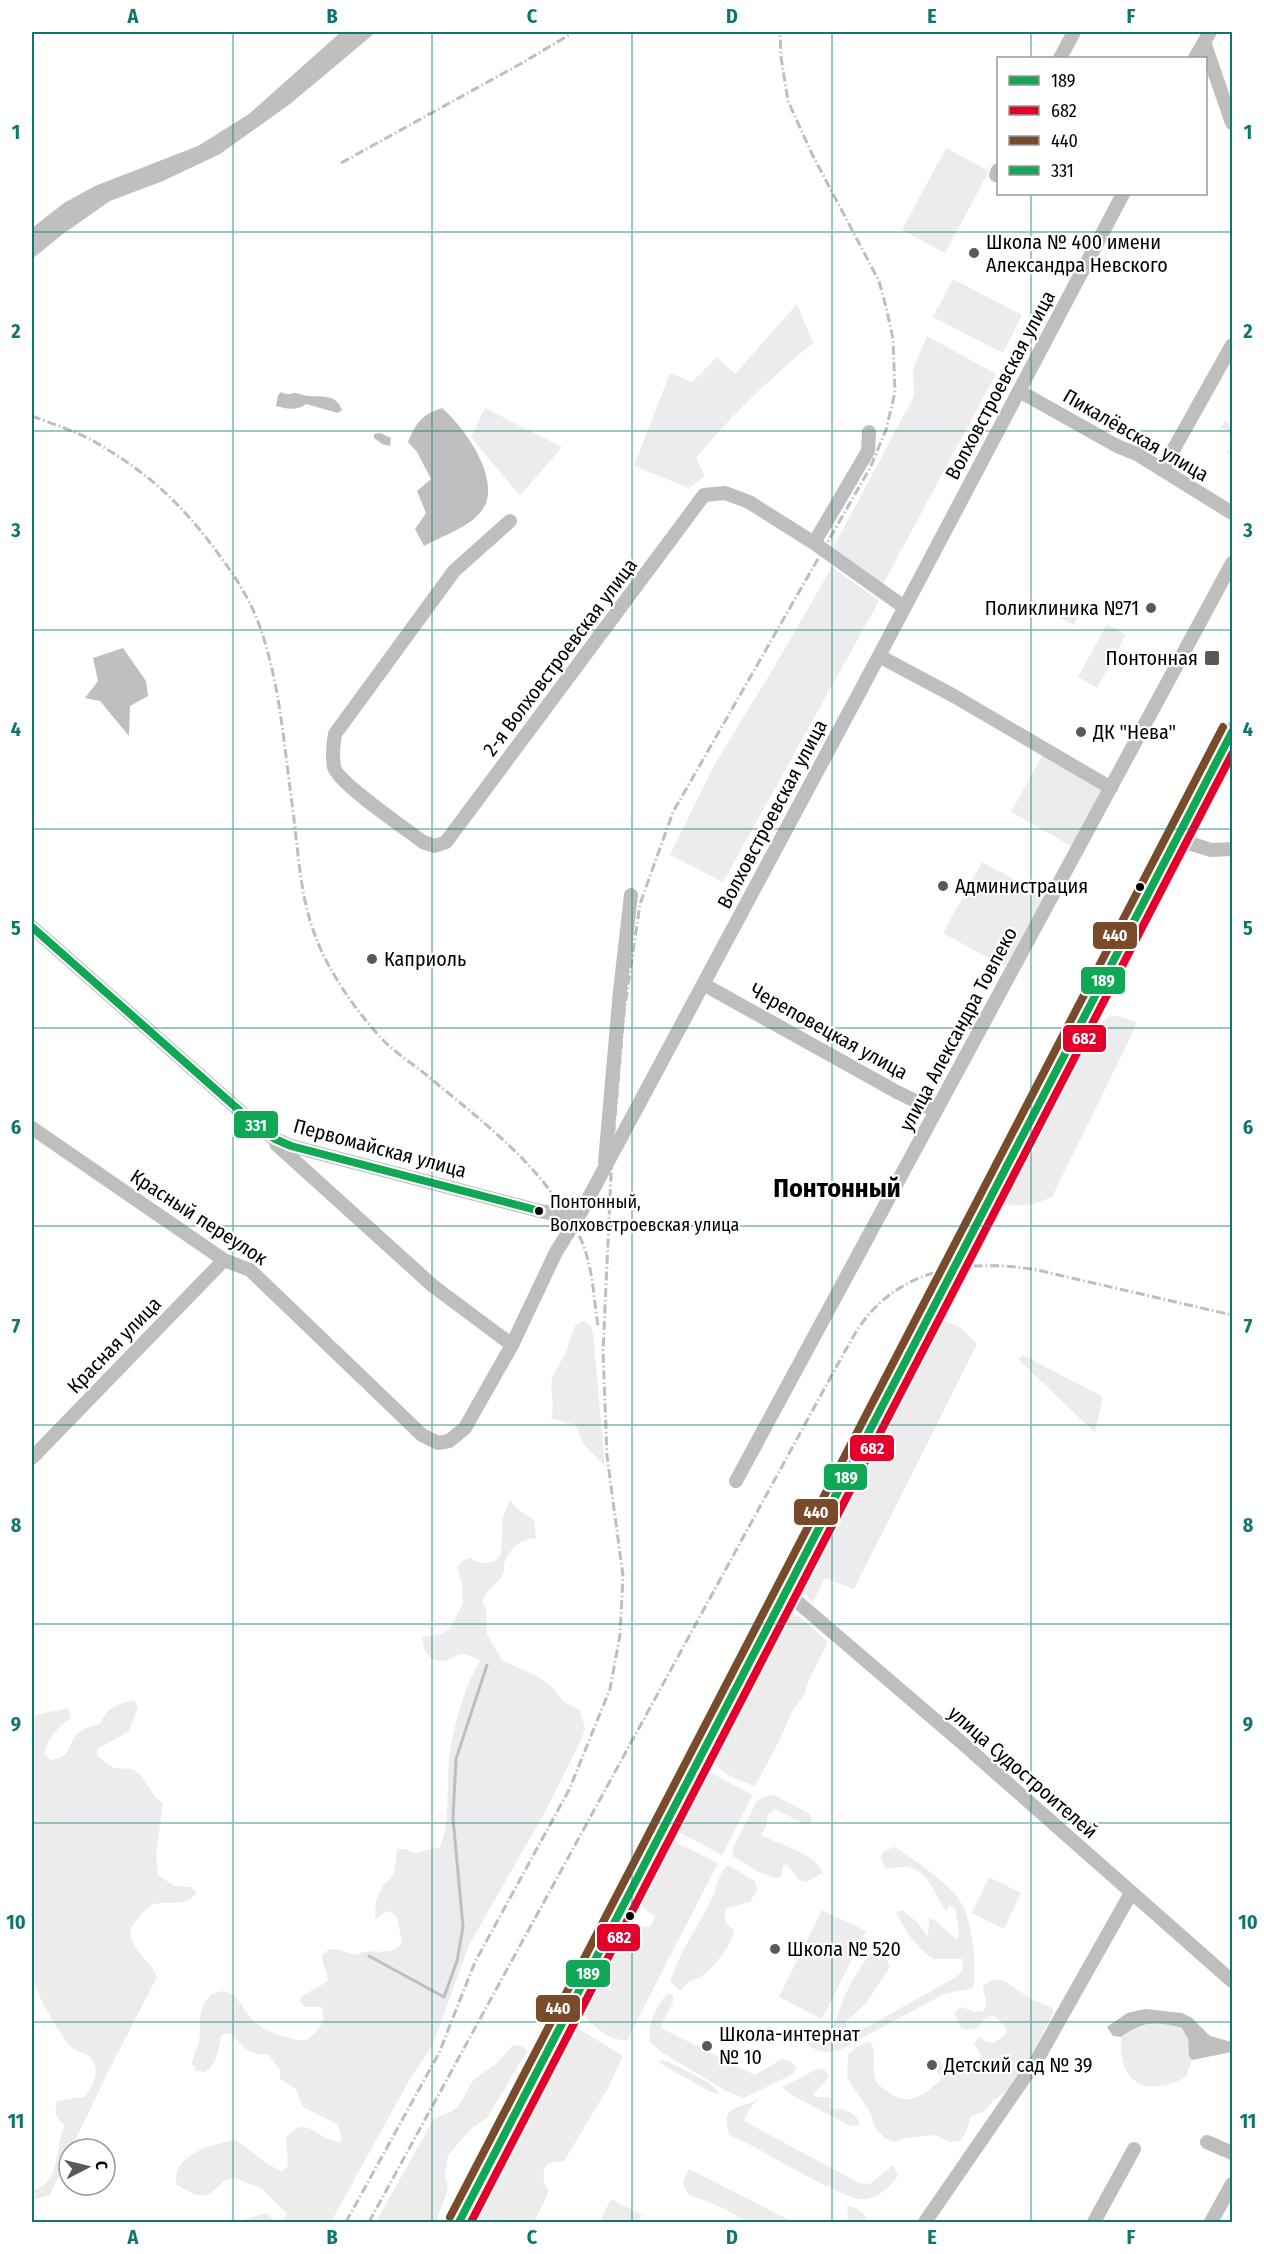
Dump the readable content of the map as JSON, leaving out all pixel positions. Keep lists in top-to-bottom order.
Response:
{
  "streets": {
    "street": [
      "Волховстроевская улица",
      "Пикалёвская улица",
      "2-я Волховстроевская улица",
      "улица Александра Товпеко",
      "Череповецкая улица",
      "Первомайская улица",
      "Красный переулок",
      "Красная улица",
      "улица Судостроителей"
    ]
  },
  "crossings": [
    ["Волховстроевская улица", "Пикалёвская улица"],
    ["Волховстроевская улица", "Череповецкая улица"],
    ["Волховстроевская улица", "Первомайская улица"],
    ["Волховстроевская улица", "Красный переулок"],
    ["улица Александра Товпеко", "Череповецкая улица"],
    ["Красный переулок", "Красная улица"]
  ],
  "districts": ["Понтонный"],
  "places": {
    "other": [
      "Школа № 400 имени Александра Невского",
      "Поликлиника №71",
      "ДК \"Нева\"",
      "Администрация",
      "Каприоль",
      "Понтонный, Волховстроевская улица",
      "Школа № 520",
      "Школа-интернат № 10",
      "Детский сад № 39"
    ],
    "transit": ["Понтонная"]
  },
  "lines": [
    "transit line 440",
    "transit line 189",
    "transit line 682",
    "transit line 331"
  ],
  "legend": [
    "189",
    "682",
    "440",
    "331"
  ],
  "north": "right",
  "grid": {
    "columns": [
      "A",
      "B",
      "C",
      "D",
      "E",
      "F"
    ],
    "rows": [
      "1",
      "2",
      "3",
      "4",
      "5",
      "6",
      "7",
      "8",
      "9",
      "10",
      "11"
    ]
  }
}
